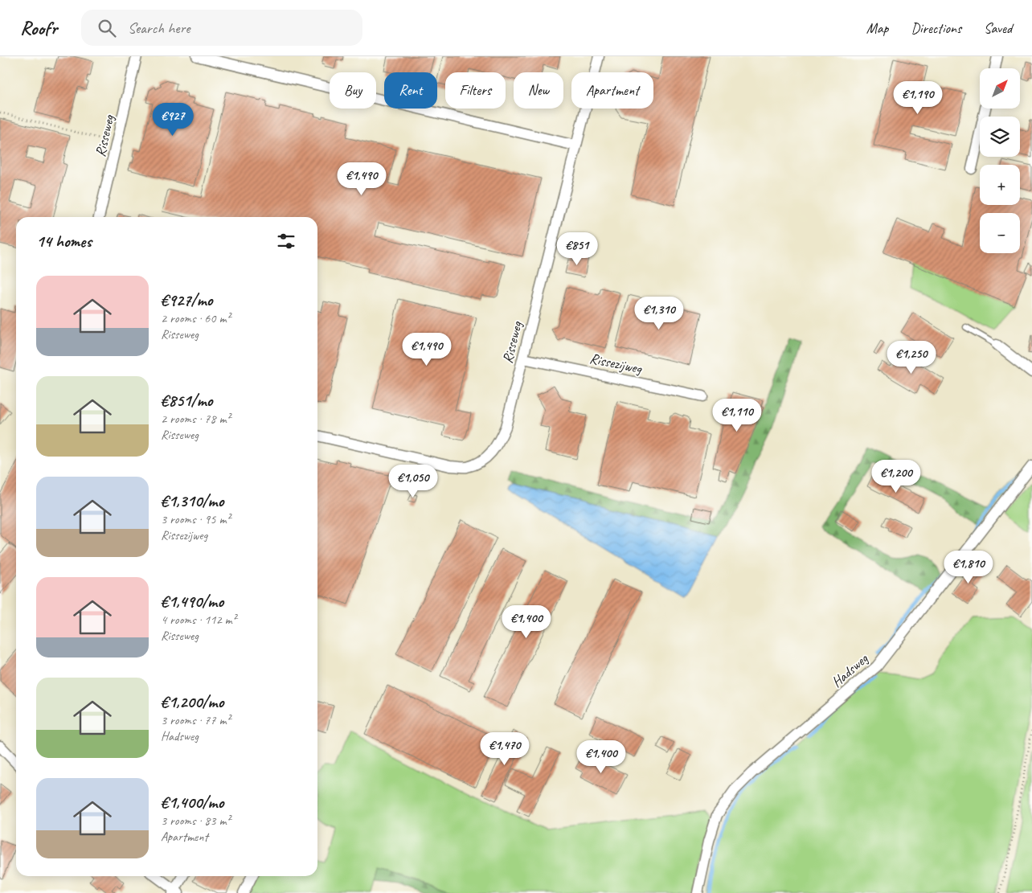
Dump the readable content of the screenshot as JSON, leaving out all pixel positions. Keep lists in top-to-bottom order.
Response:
{
  "streets": {
    "street": ["Risseweg", "Rissezijweg", "Hadsweg"]
  },
  "crossings": [
    ["Risseweg", "Rissezijweg"]
  ],
  "north": "top right",
  "page": {
    "header": "Roofr",
    "search": "Search here",
    "nav": ["Map", "Directions", "Saved"],
    "map_buttons": ["+", "−"],
    "chip": [
      "Buy",
      "Rent",
      "Filters",
      "New",
      "Apartment"
    ],
    "price": [
      "€1,190",
      "€927",
      "€1,490",
      "€851",
      "€1,310",
      "€1,490",
      "€1,250",
      "€1,110",
      "€1,200",
      "€1,050",
      "€1,810",
      "€1,400",
      "€1,470",
      "€1,400"
    ],
    "heading": "14 homes",
    "list": [
      {
        "name": "€927/mo",
        "note": "2 rooms · 60 m² · Risseweg"
      },
      {
        "name": "€851/mo",
        "note": "2 rooms · 78 m² · Risseweg"
      },
      {
        "name": "€1,310/mo",
        "note": "3 rooms · 95 m² · Rissezijweg"
      },
      {
        "name": "€1,490/mo",
        "note": "4 rooms · 112 m² · Risseweg"
      },
      {
        "name": "€1,200/mo",
        "note": "3 rooms · 77 m² · Hadsweg"
      },
      {
        "name": "€1,400/mo",
        "note": "3 rooms · 83 m² · Apartment"
      }
    ]
  }
}
